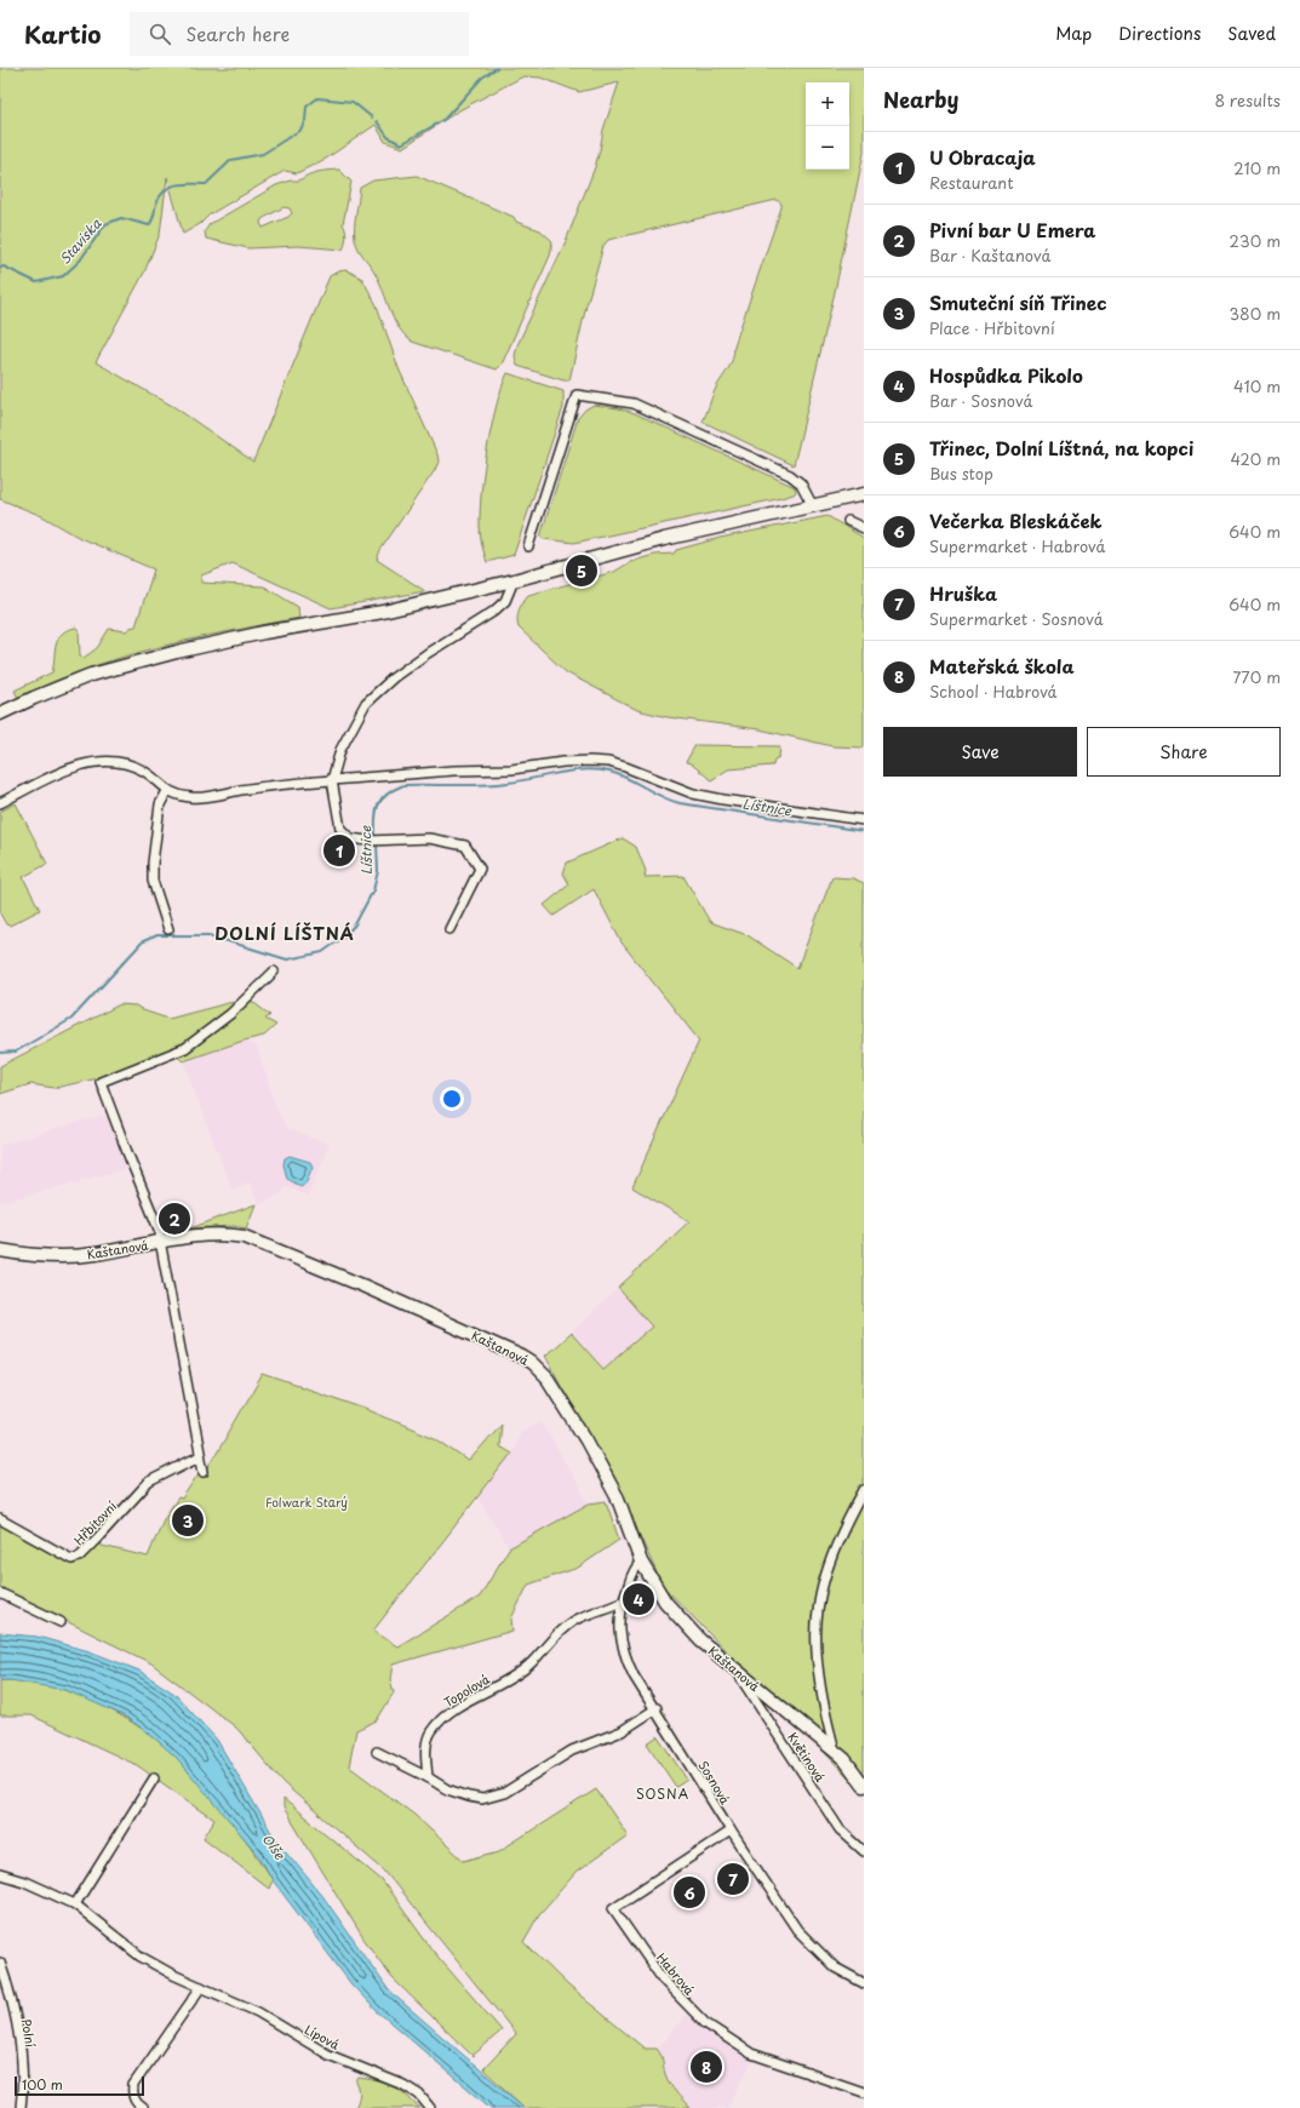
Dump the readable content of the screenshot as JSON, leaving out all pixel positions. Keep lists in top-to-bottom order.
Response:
{
  "streets": {
    "street": [
      "Kaštanová",
      "Hřbitovní",
      "Topolová",
      "Květinová",
      "Sosnová",
      "Habrová",
      "Polní",
      "Lípová"
    ]
  },
  "crossings": [
    ["Kaštanová", "Květinová"],
    ["Kaštanová", "Sosnová"],
    ["Topolová", "Sosnová"],
    ["Sosnová", "Habrová"]
  ],
  "districts": ["DOLNÍ LÍŠTNÁ", "SOSNA"],
  "water": ["Staviska", "Líštnice", "Olše"],
  "parks": ["Folwark Starý"],
  "scale_bar": "100 m",
  "page": {
    "header": "Kartio",
    "search": "Search here",
    "nav": ["Map", "Directions", "Saved"],
    "heading": ["Nearby", "8 results"],
    "map_buttons": ["+", "−"],
    "list": [
      {
        "mark": "1",
        "name": "U Obracaja",
        "note": "Restaurant",
        "value": "210 m"
      },
      {
        "mark": "2",
        "name": "Pivní bar U Emera",
        "note": "Bar · Kaštanová",
        "value": "230 m"
      },
      {
        "mark": "3",
        "name": "Smuteční síň Třinec",
        "note": "Place · Hřbitovní",
        "value": "380 m"
      },
      {
        "mark": "4",
        "name": "Hospůdka Pikolo",
        "note": "Bar · Sosnová",
        "value": "410 m"
      },
      {
        "mark": "5",
        "name": "Třinec, Dolní Líštná, na kopci",
        "note": "Bus stop",
        "value": "420 m"
      },
      {
        "mark": "6",
        "name": "Večerka Bleskáček",
        "note": "Supermarket · Habrová",
        "value": "640 m"
      },
      {
        "mark": "7",
        "name": "Hruška",
        "note": "Supermarket · Sosnová",
        "value": "640 m"
      },
      {
        "mark": "8",
        "name": "Mateřská škola",
        "note": "School · Habrová",
        "value": "770 m"
      }
    ],
    "pins": [
      "5",
      "1",
      "2",
      "3",
      "4",
      "7",
      "6",
      "8"
    ],
    "buttons": ["Save", "Share"],
    "scale": "100 m"
  }
}
